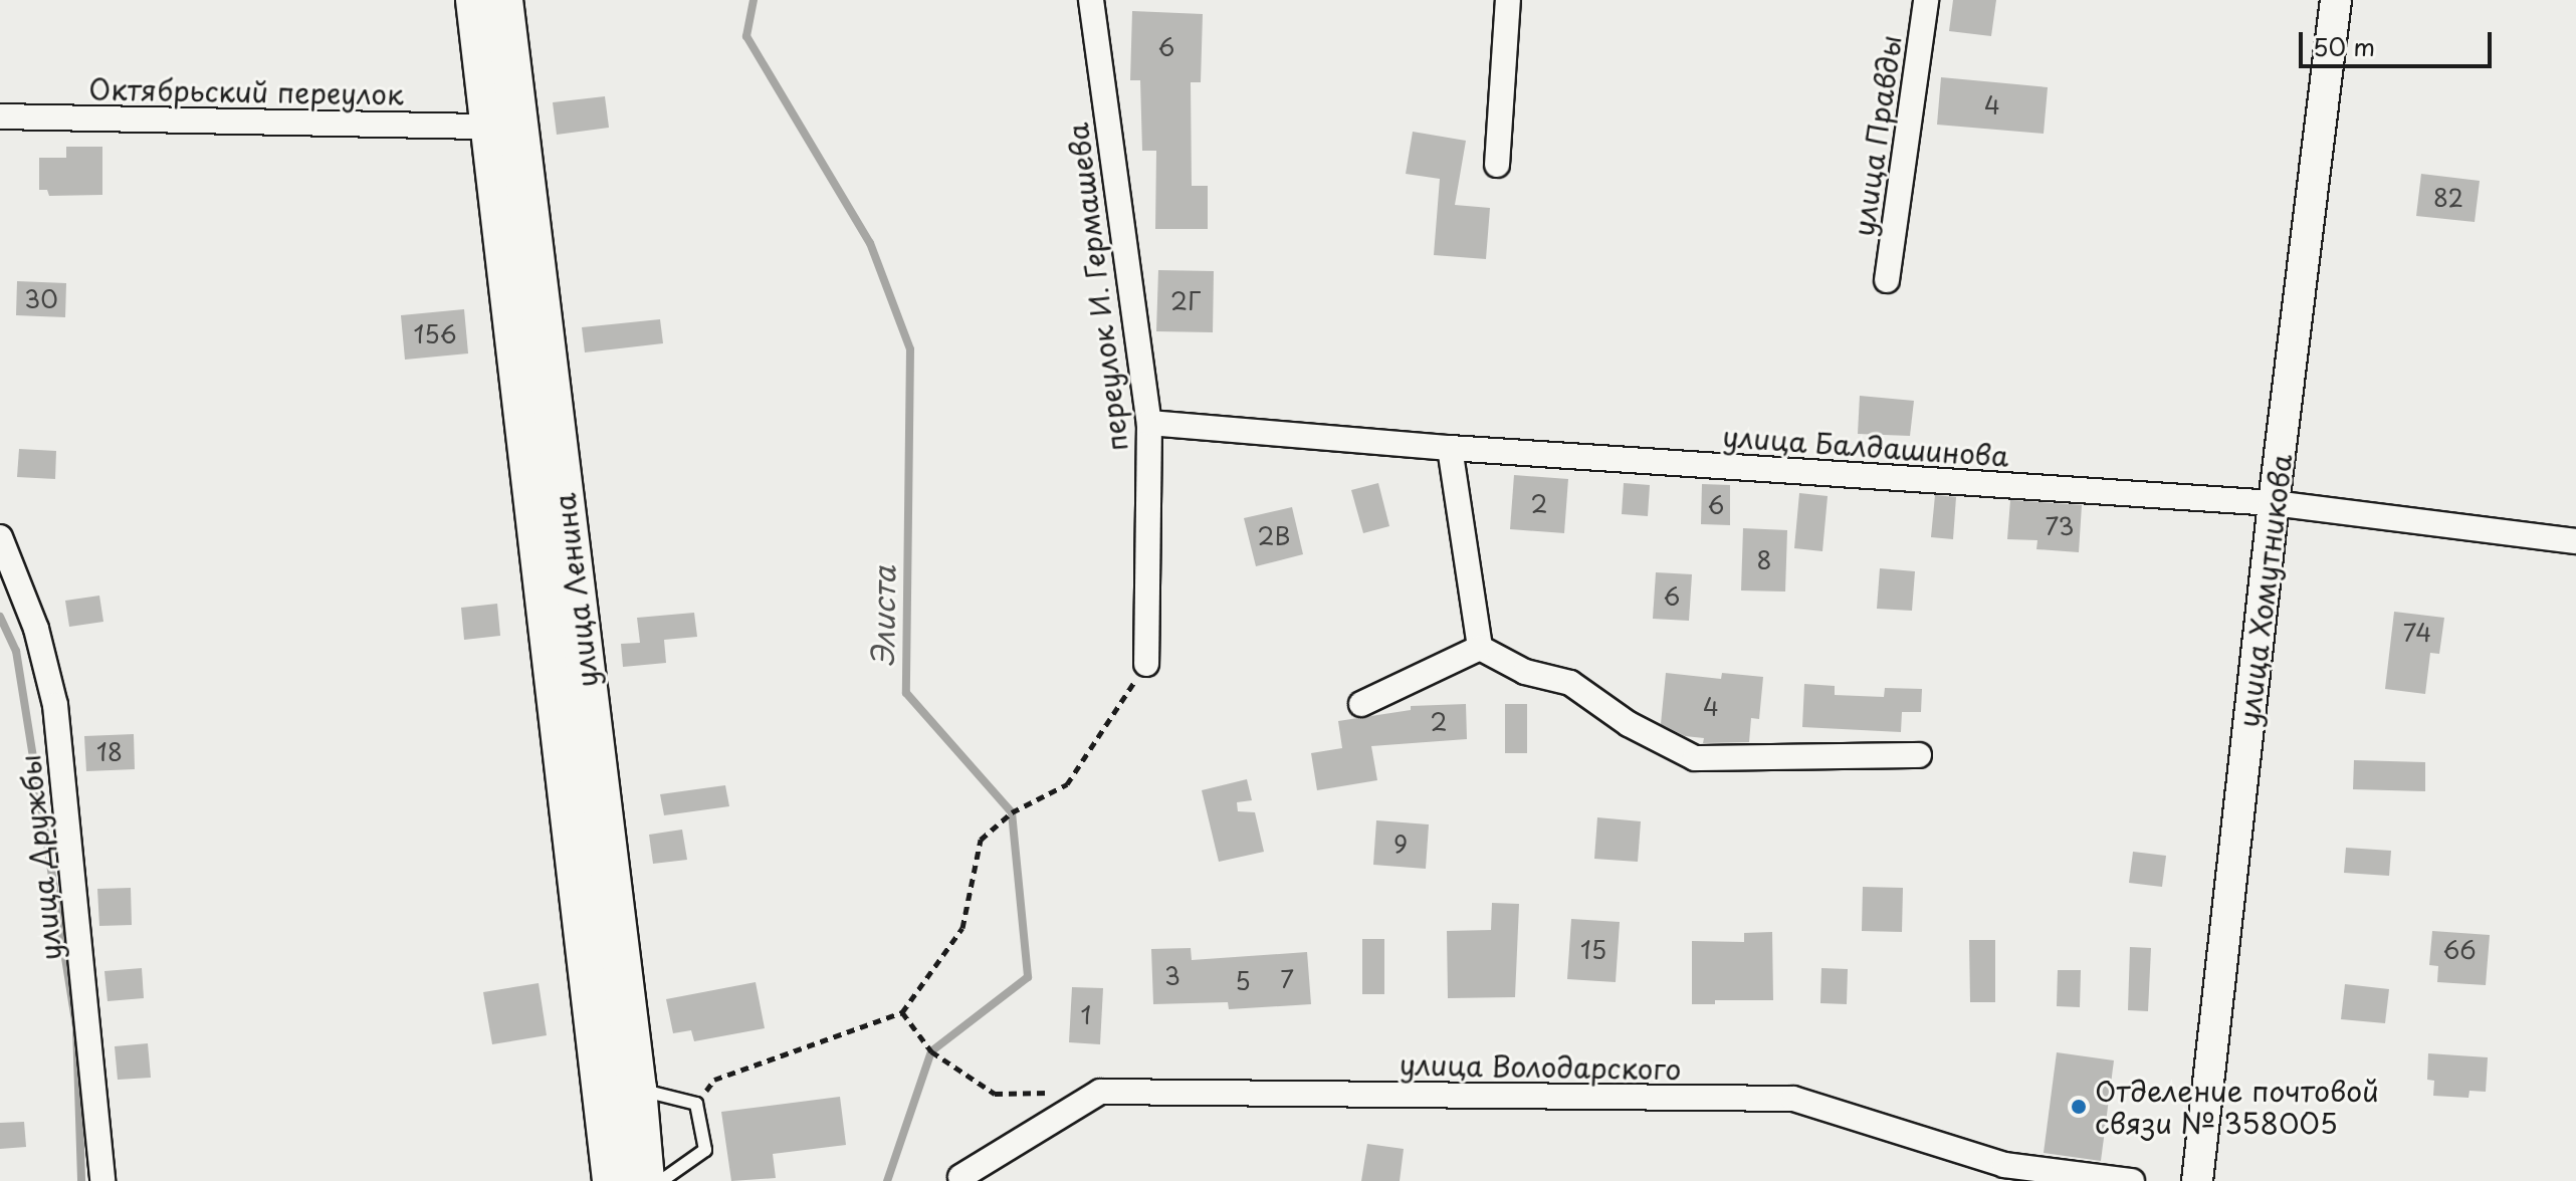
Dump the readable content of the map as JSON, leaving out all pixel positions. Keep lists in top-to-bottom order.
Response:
{
  "streets": {
    "main road": ["улица Ленина"],
    "street": [
      "Октябрьский переулок",
      "улица Правды",
      "переулок И. Гермашева",
      "улица Балдашинова",
      "улица Хомутникова",
      "улица Дружбы",
      "улица Володарского"
    ]
  },
  "crossings": [
    ["Октябрьский переулок", "улица Ленина"],
    ["переулок И. Гермашева", "улица Балдашинова"],
    ["улица Балдашинова", "улица Хомутникова"]
  ],
  "water": ["Элиста"],
  "places": ["Отделение почтовой связи № 358005"],
  "house_numbers": [
    "6",
    "4",
    "82",
    "30",
    "2Г",
    "156",
    "2",
    "6",
    "73",
    "2В",
    "8",
    "6",
    "74",
    "4",
    "2",
    "18",
    "9",
    "15",
    "66",
    "3",
    "7",
    "5",
    "1"
  ],
  "scale_bar": "50 m"
}
